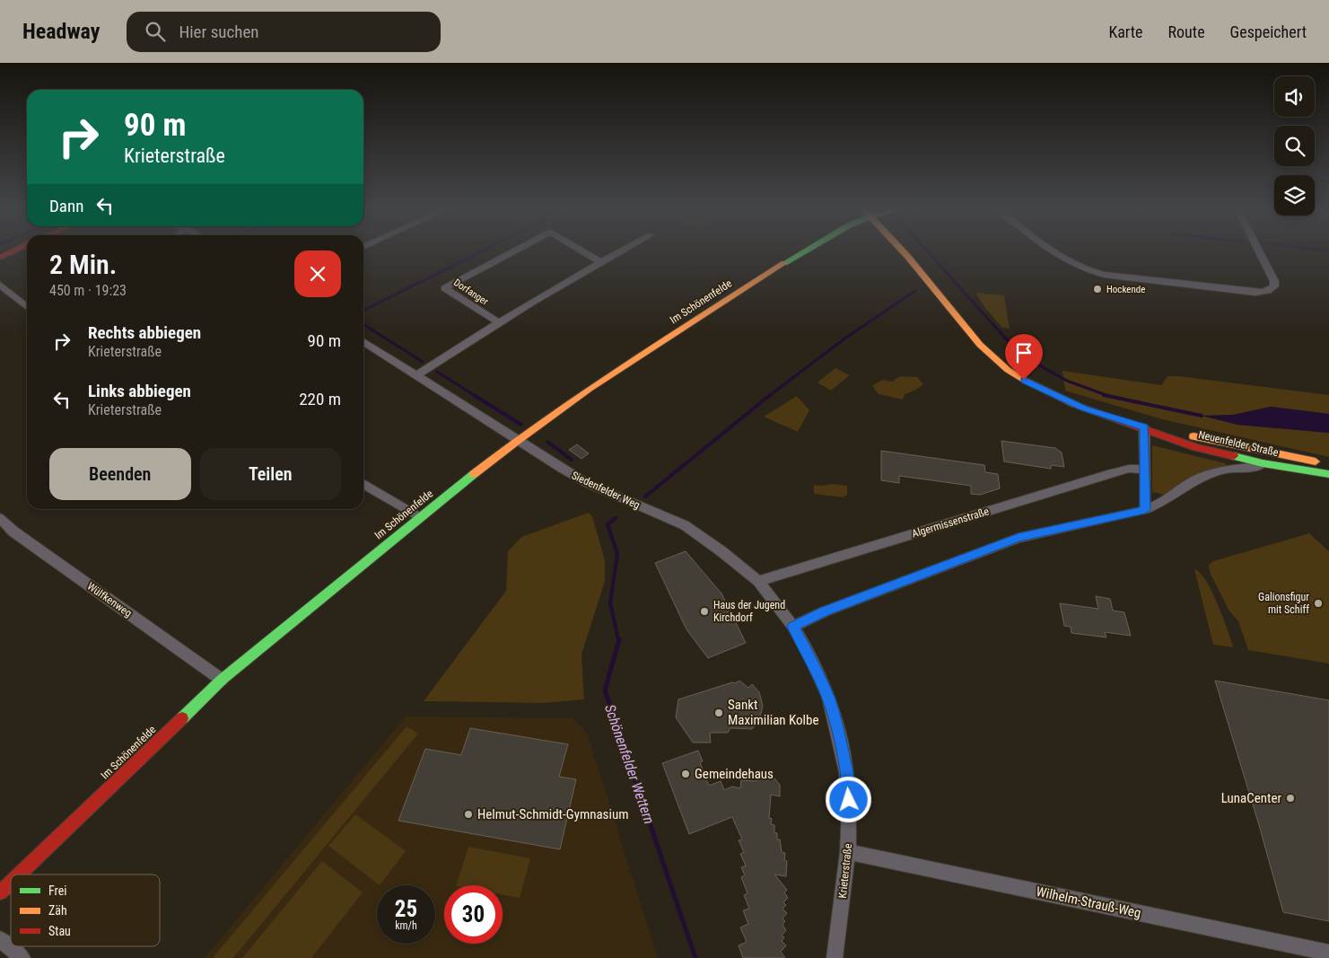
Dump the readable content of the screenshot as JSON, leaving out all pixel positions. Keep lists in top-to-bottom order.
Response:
{
  "streets": {
    "street": [
      "Dorfanger",
      "Im Schönenfelde",
      "Neuenfelder Straße",
      "Siedenfelder Weg",
      "Algermissenstraße",
      "Wülfkenweg",
      "Krieterstraße",
      "Wilhelm-Strauß-Weg"
    ]
  },
  "crossings": [
    ["Im Schönenfelde", "Siedenfelder Weg"],
    ["Im Schönenfelde", "Wülfkenweg"],
    ["Siedenfelder Weg", "Algermissenstraße"],
    ["Siedenfelder Weg", "Krieterstraße"],
    ["Krieterstraße", "Wilhelm-Strauß-Weg"]
  ],
  "water": ["Schönenfelder Wettern"],
  "places": [
    "Hockende",
    "Galionsfigur mit Schiff",
    "Haus der Jugend Kirchdorf",
    "Sankt Maximilian Kolbe",
    "Gemeindehaus",
    "LunaCenter",
    "Helmut-Schmidt-Gymnasium"
  ],
  "legend": ["Frei", "Zäh", "Stau"],
  "page": {
    "header": "Headway",
    "search": "Hier suchen",
    "nav": ["Karte", "Route", "Gespeichert"],
    "turn": ["90 m", "Krieterstraße"],
    "then": "Dann",
    "heading": ["2 Min.", "450 m · 19:23"],
    "list": [
      {
        "name": "Rechts abbiegen",
        "note": "Krieterstraße",
        "value": "90 m"
      },
      {
        "name": "Links abbiegen",
        "note": "Krieterstraße",
        "value": "220 m"
      }
    ],
    "buttons": ["Beenden", "Teilen"],
    "speed": "25 km/h",
    "limit": "30"
  }
}
